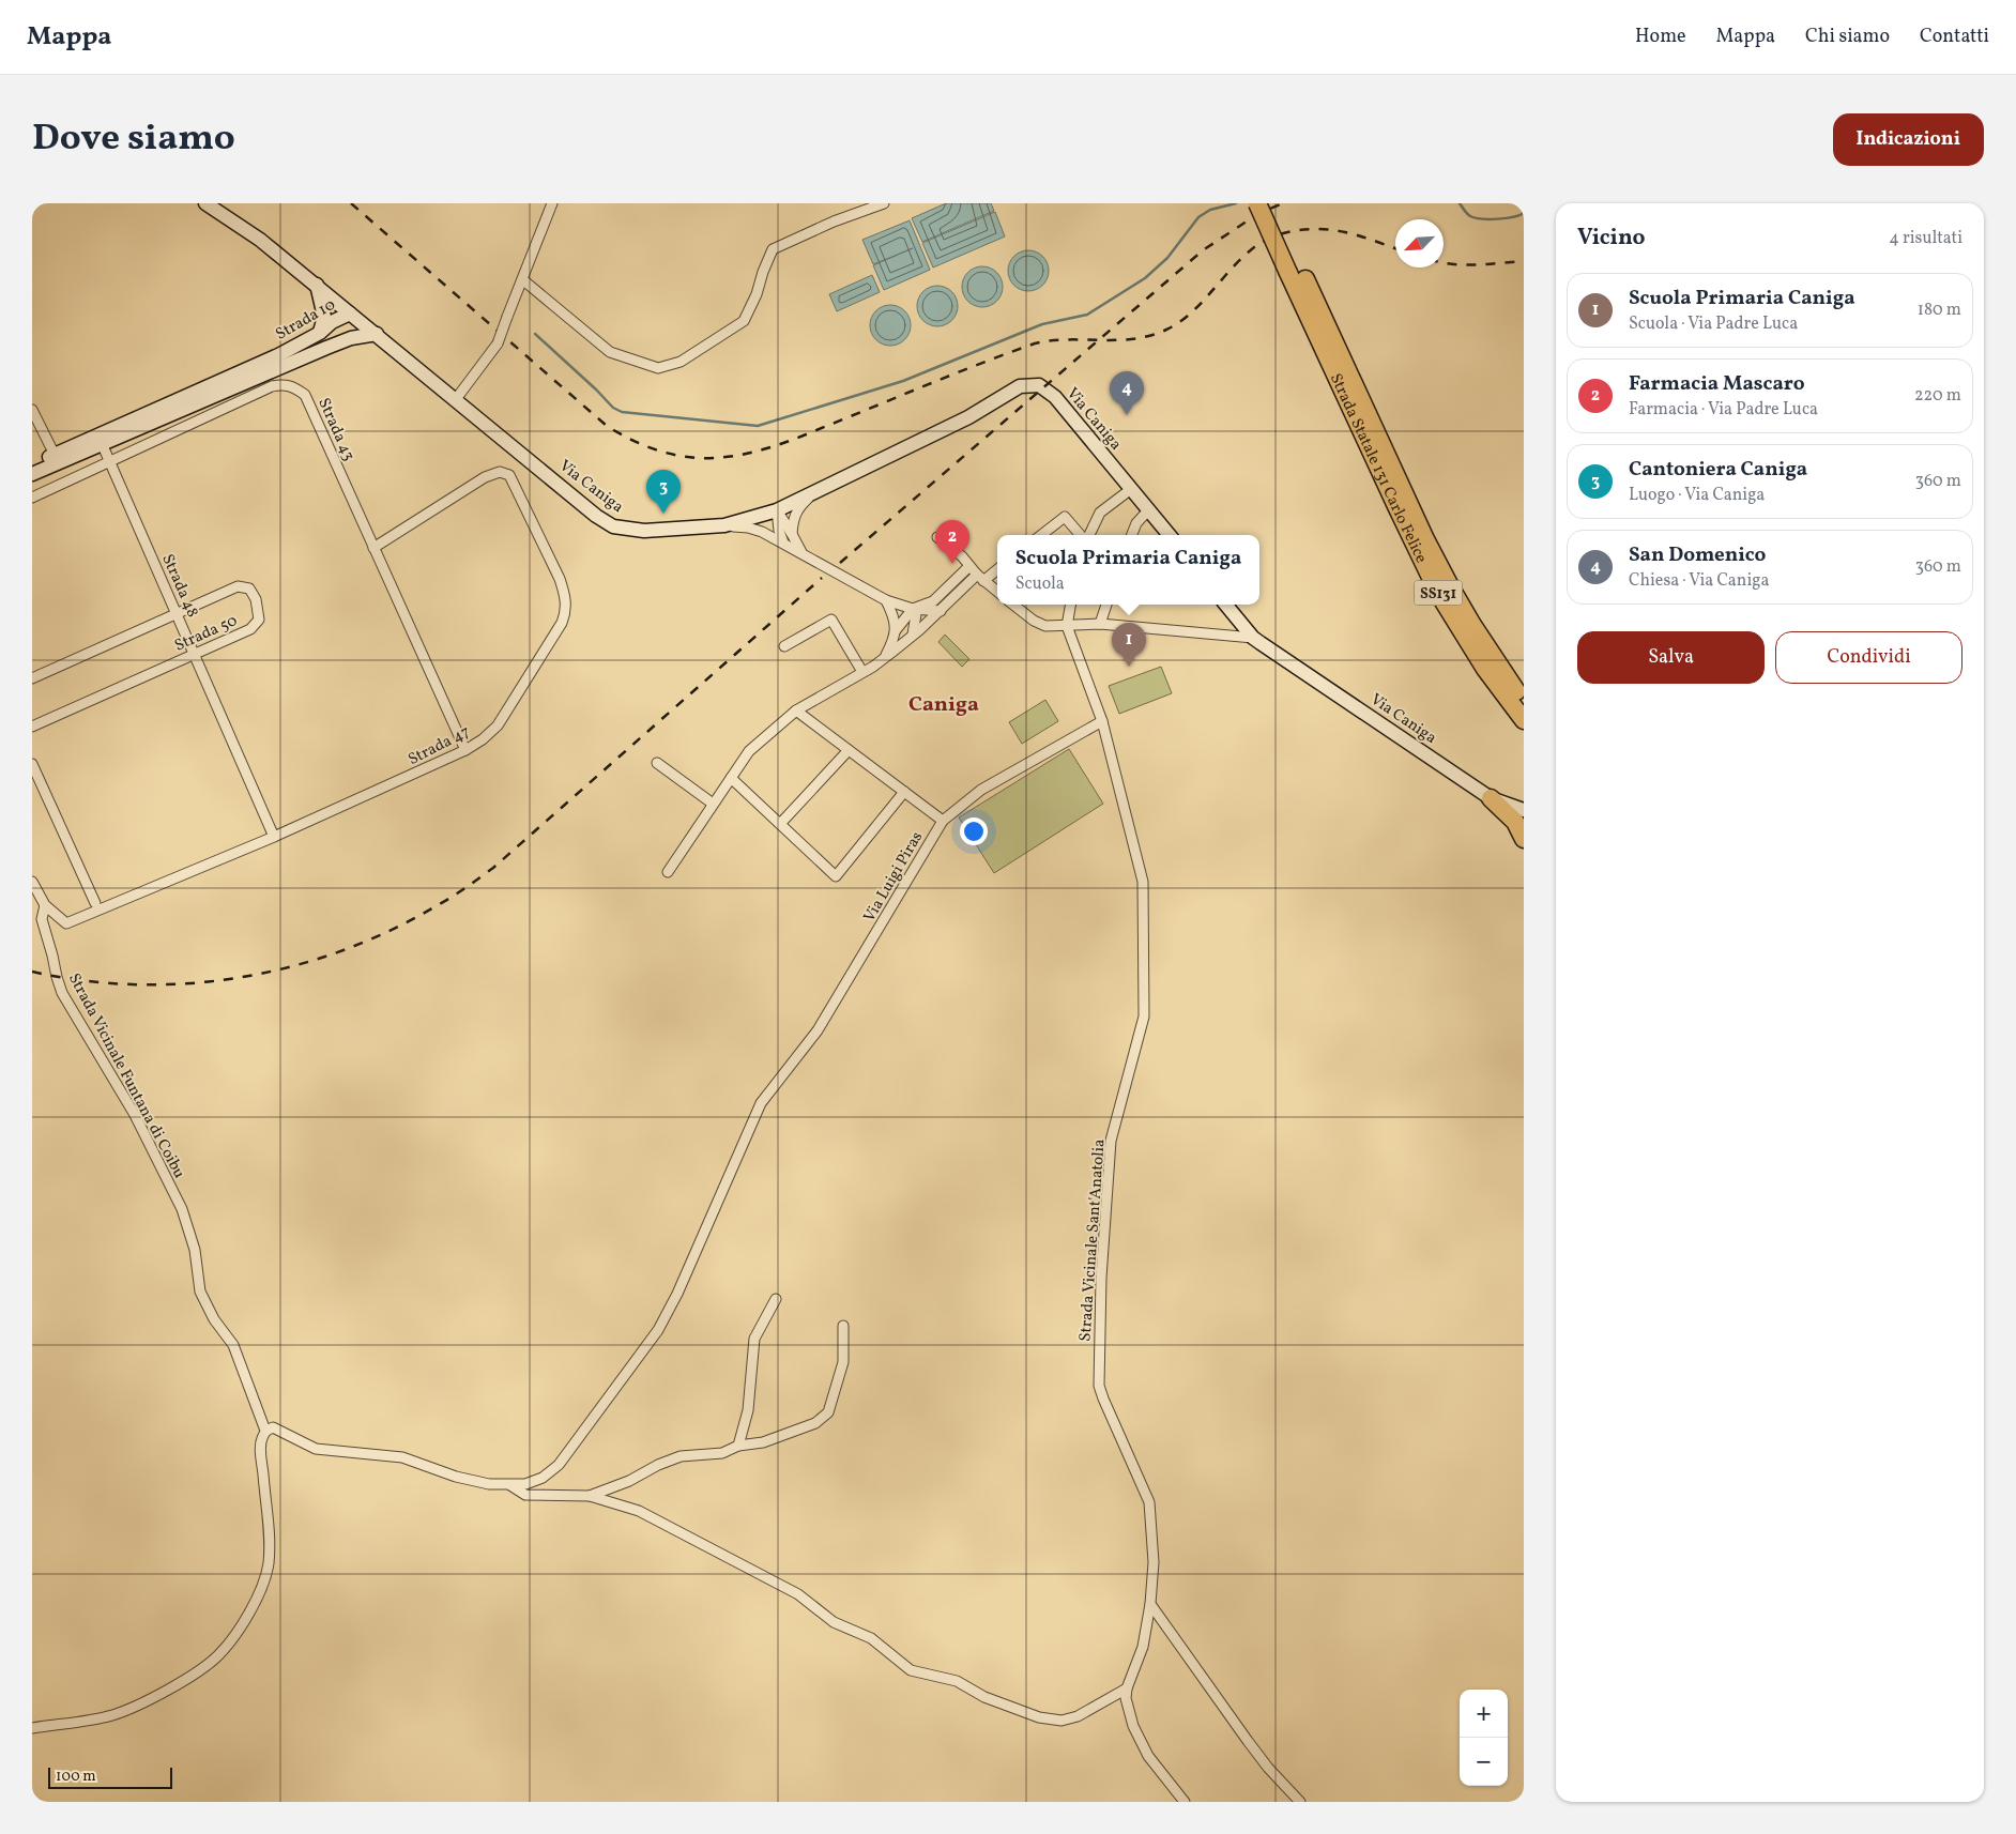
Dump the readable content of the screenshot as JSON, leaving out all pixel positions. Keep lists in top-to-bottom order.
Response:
{
  "streets": {
    "highway": ["Strada Statale 131 Carlo Felice", "SS131"],
    "street": [
      "Strada 10",
      "Via Caniga",
      "Strada 43",
      "Strada 48",
      "Strada 50",
      "Strada 47",
      "Via Luigi Piras",
      "Strada Vicinale Funtana di Coibu",
      "Strada Vicinale Sant'Anatolia"
    ]
  },
  "crossings": [
    ["Strada 10", "Via Caniga"],
    ["Strada 10", "Strada 48"],
    ["Strada 43", "Strada 48"],
    ["Strada 43", "Strada 47"],
    ["Strada 48", "Strada 50"],
    ["Strada 48", "Strada 47"],
    ["Strada 47", "Strada Vicinale Funtana di Coibu"],
    ["Via Luigi Piras", "Strada Vicinale Sant'Anatolia"]
  ],
  "districts": ["Caniga"],
  "scale_bar": "100 m",
  "north": "bottom left",
  "page": {
    "header": "Mappa",
    "nav": [
      "Home",
      "Mappa",
      "Chi siamo",
      "Contatti"
    ],
    "title": "Dove siamo",
    "buttons": [
      "Indicazioni",
      ["Salva", "Condividi"]
    ],
    "heading": ["Vicino", "4 risultati"],
    "list": [
      {
        "mark": "1",
        "name": "Scuola Primaria Caniga",
        "note": "Scuola · Via Padre Luca",
        "value": "180 m"
      },
      {
        "mark": "2",
        "name": "Farmacia Mascaro",
        "note": "Farmacia · Via Padre Luca",
        "value": "220 m"
      },
      {
        "mark": "3",
        "name": "Cantoniera Caniga",
        "note": "Luogo · Via Caniga",
        "value": "360 m"
      },
      {
        "mark": "4",
        "name": "San Domenico",
        "note": "Chiesa · Via Caniga",
        "value": "360 m"
      }
    ],
    "pins": [
      "4",
      "3",
      "2",
      "1"
    ],
    "popup": ["Scuola Primaria Caniga", "Scuola"],
    "map_buttons": ["+", "−"],
    "scale": "100 m"
  }
}
